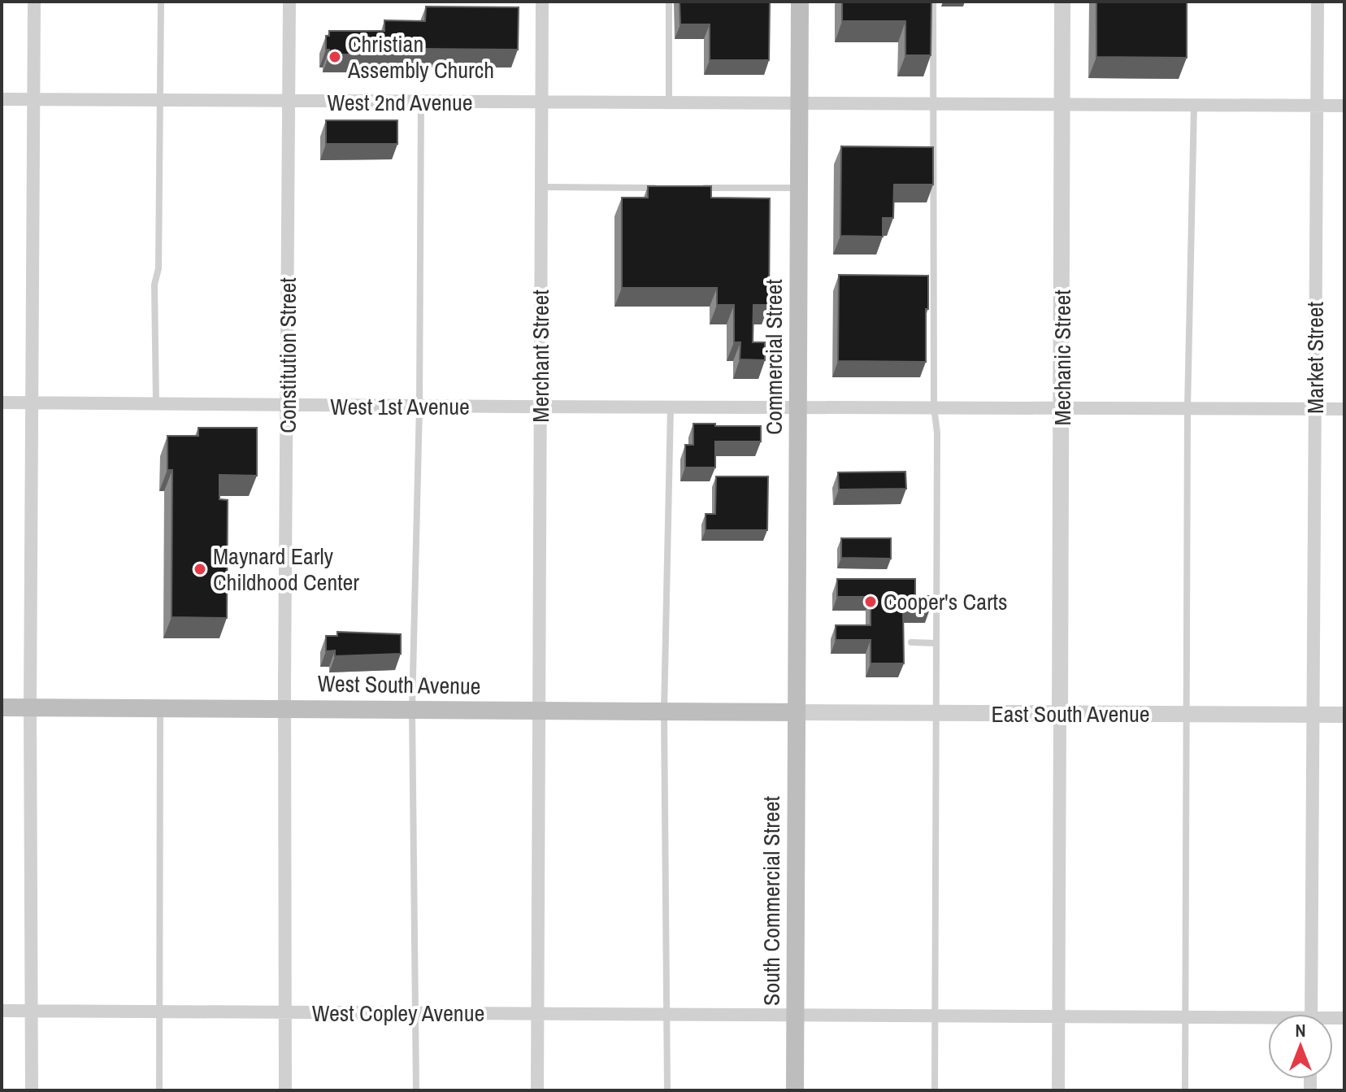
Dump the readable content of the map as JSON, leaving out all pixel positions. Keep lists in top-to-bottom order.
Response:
{
  "streets": {
    "main road": ["Commercial Street", "West South Avenue", "South Commercial Street"],
    "street": [
      "West 2nd Avenue",
      "Constitution Street",
      "Merchant Street",
      "Mechanic Street",
      "Market Street",
      "West 1st Avenue",
      "East South Avenue",
      "West Copley Avenue"
    ]
  },
  "crossings": [
    ["West 2nd Avenue", "Constitution Street"],
    ["West 2nd Avenue", "Merchant Street"],
    ["West 2nd Avenue", "Commercial Street"],
    ["West 2nd Avenue", "Mechanic Street"],
    ["West 2nd Avenue", "Market Street"],
    ["Constitution Street", "West 1st Avenue"],
    ["Constitution Street", "West South Avenue"],
    ["Constitution Street", "West Copley Avenue"],
    ["Merchant Street", "West 1st Avenue"],
    ["Merchant Street", "West South Avenue"],
    ["Merchant Street", "West Copley Avenue"],
    ["Commercial Street", "West 1st Avenue"],
    ["Commercial Street", "West South Avenue"],
    ["Commercial Street", "East South Avenue"],
    ["Commercial Street", "South Commercial Street"],
    ["Mechanic Street", "West 1st Avenue"],
    ["Mechanic Street", "East South Avenue"],
    ["Market Street", "West 1st Avenue"],
    ["Market Street", "East South Avenue"],
    ["West South Avenue", "East South Avenue"],
    ["West South Avenue", "South Commercial Street"],
    ["East South Avenue", "South Commercial Street"],
    ["South Commercial Street", "West Copley Avenue"]
  ],
  "places": ["Christian Assembly Church", "Maynard Early Childhood Center", "Cooper's Carts"],
  "north": "top"
}
